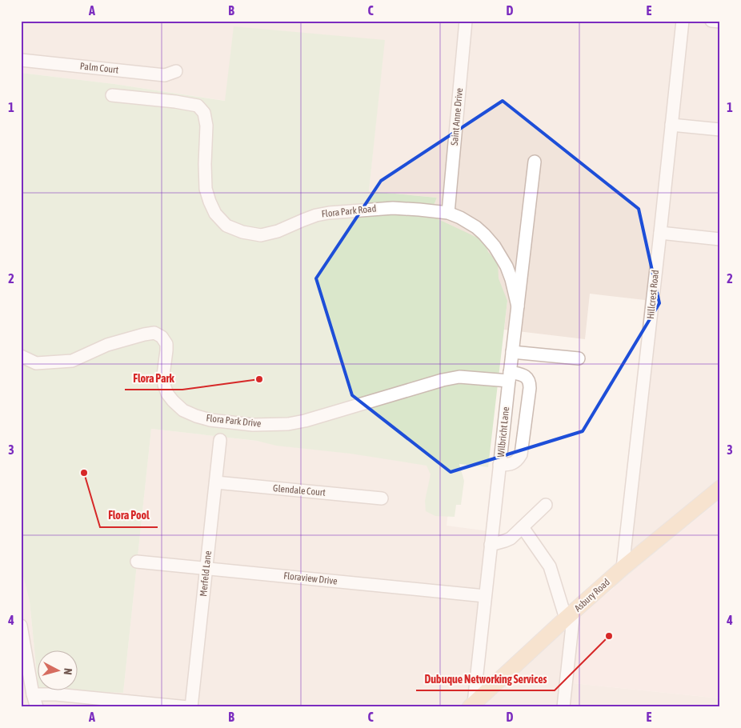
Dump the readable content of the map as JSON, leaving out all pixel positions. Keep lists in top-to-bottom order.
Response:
{
  "streets": {
    "main road": ["Asbury Road"],
    "street": [
      "Palm Court",
      "Saint Anne Drive",
      "Flora Park Road",
      "Hillcrest Road",
      "Flora Park Drive",
      "Wilbricht Lane",
      "Glendale Court",
      "Merfeld Lane",
      "Floraview Drive"
    ]
  },
  "crossings": [
    ["Saint Anne Drive", "Flora Park Road"],
    ["Flora Park Road", "Wilbricht Lane"],
    ["Hillcrest Road", "Asbury Road"],
    ["Flora Park Drive", "Wilbricht Lane"],
    ["Wilbricht Lane", "Floraview Drive"],
    ["Wilbricht Lane", "Asbury Road"],
    ["Glendale Court", "Merfeld Lane"],
    ["Merfeld Lane", "Floraview Drive"]
  ],
  "places": ["Flora Park", "Flora Pool", "Dubuque Networking Services"],
  "north": "right",
  "grid": {
    "columns": [
      "A",
      "B",
      "C",
      "D",
      "E"
    ],
    "rows": [
      "1",
      "2",
      "3",
      "4"
    ]
  }
}
